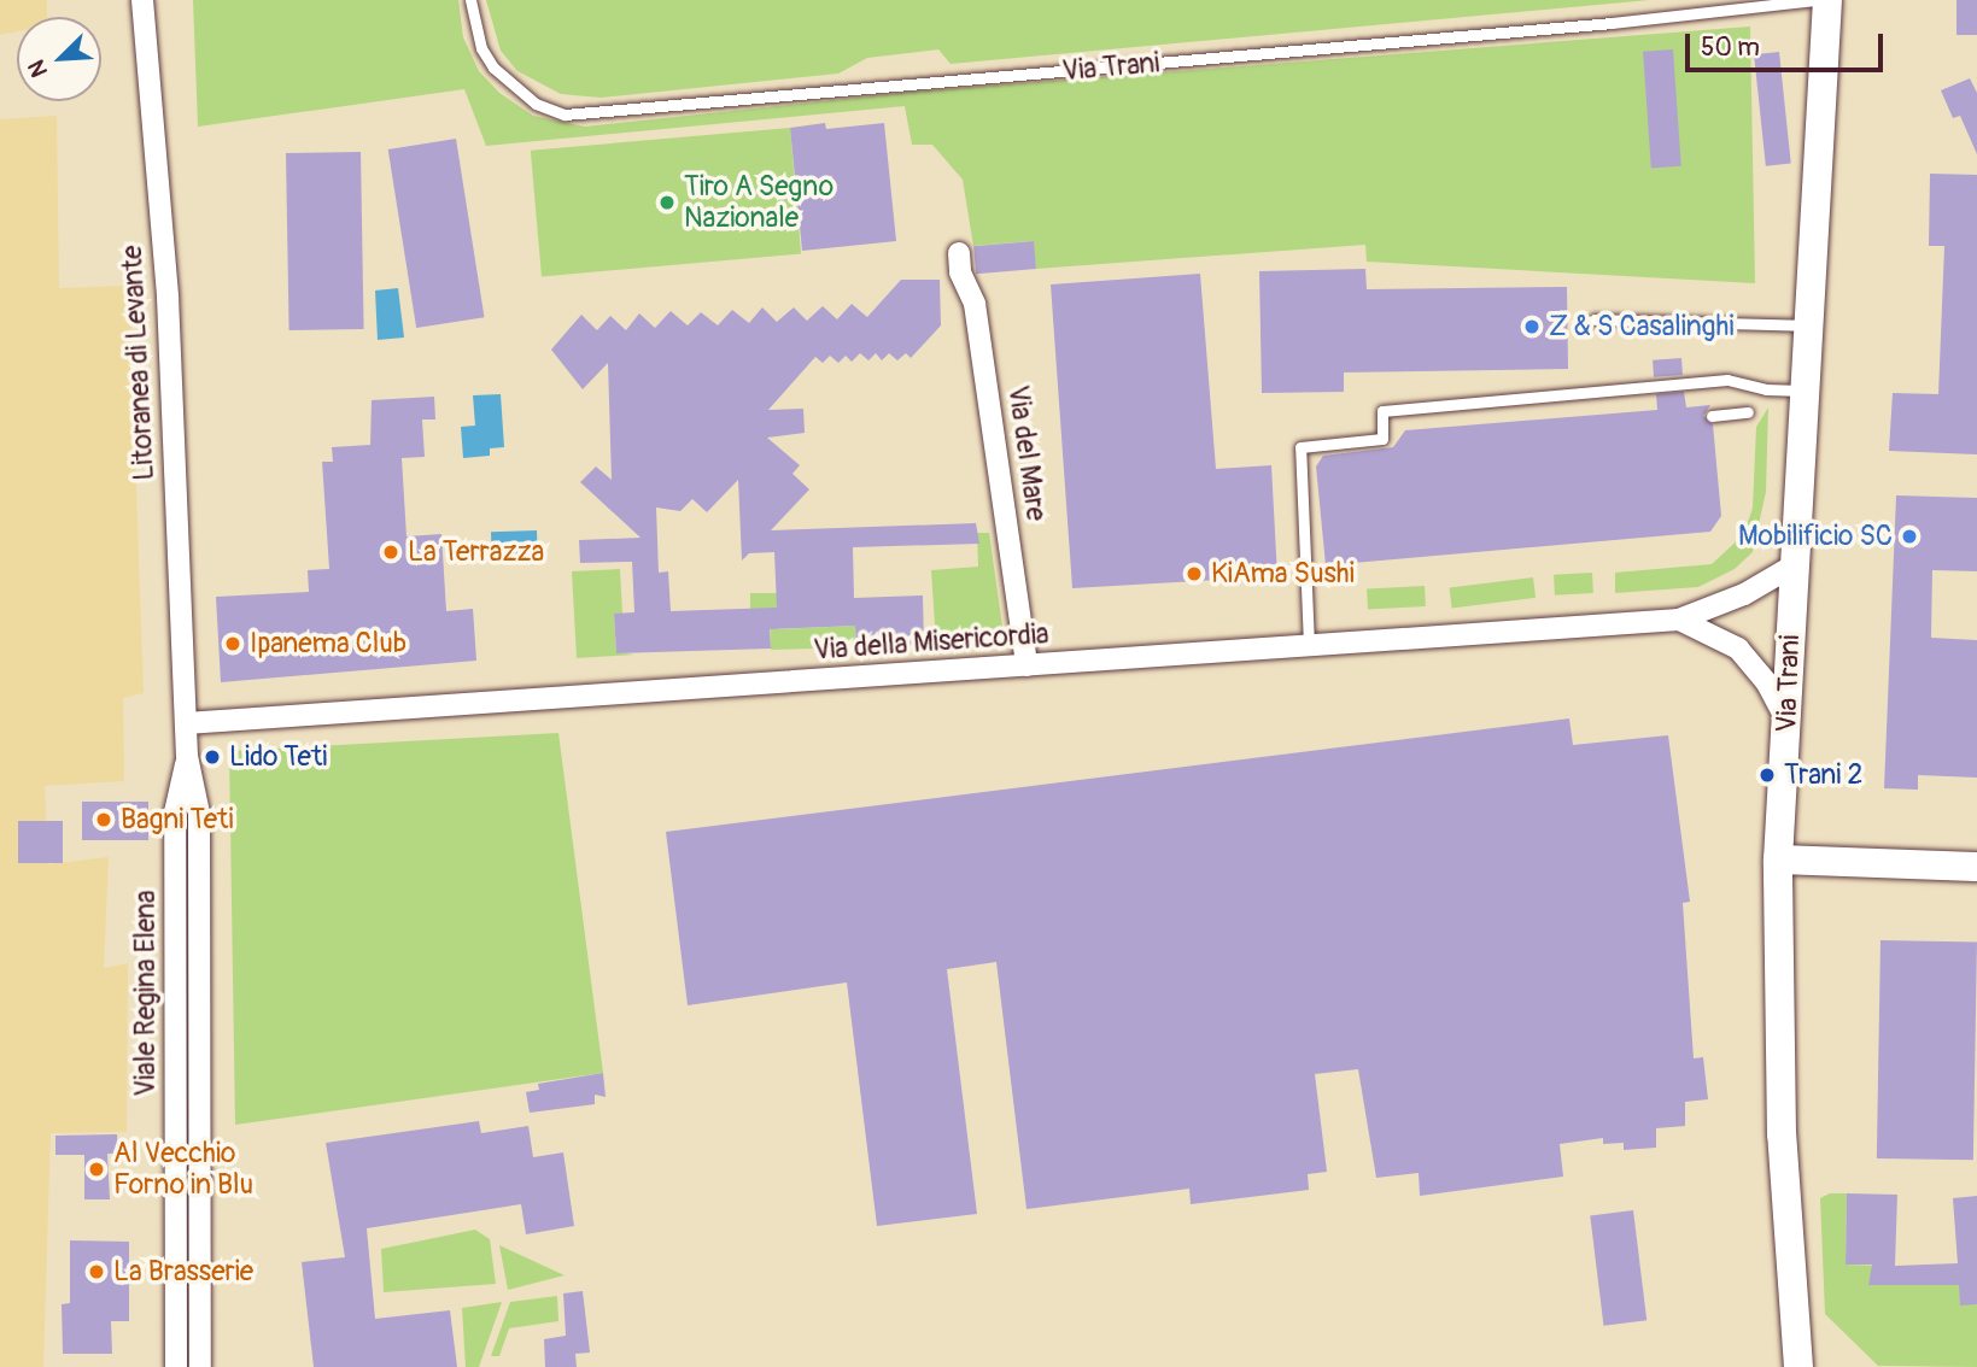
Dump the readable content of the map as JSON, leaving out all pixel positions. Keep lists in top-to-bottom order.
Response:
{
  "streets": {
    "main road": ["Via Trani"],
    "street": [
      "Litoranea di Levante",
      "Via del Mare",
      "Via della Misericordia",
      "Viale Regina Elena"
    ]
  },
  "crossings": [
    ["Via Trani", "Via della Misericordia"],
    ["Litoranea di Levante", "Via della Misericordia"],
    ["Litoranea di Levante", "Viale Regina Elena"],
    ["Via del Mare", "Via della Misericordia"],
    ["Via della Misericordia", "Viale Regina Elena"]
  ],
  "places": [
    "Tiro A Segno Nazionale",
    "Z & S Casalinghi",
    "Mobilificio SC",
    "La Terrazza",
    "KiAma Sushi",
    "Ipanema Club",
    "Lido Teti",
    "Trani 2",
    "Bagni Teti",
    "Al Vecchio Forno in Blu",
    "La Brasserie"
  ],
  "scale_bar": "50 m",
  "north": "bottom left"
}
